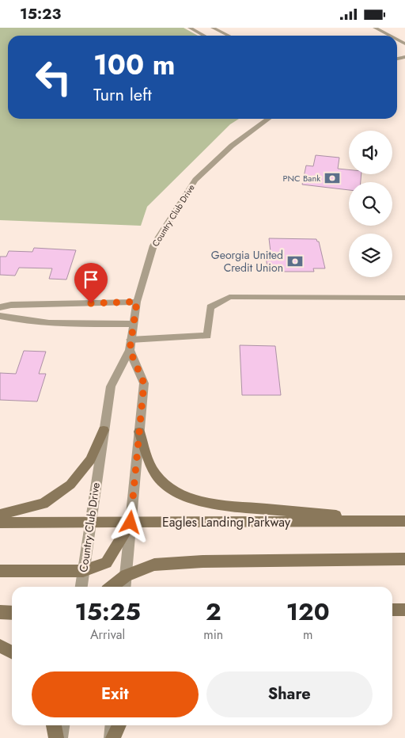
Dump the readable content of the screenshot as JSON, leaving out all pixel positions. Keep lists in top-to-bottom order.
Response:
{
  "streets": {
    "main road": ["Eagles Landing Parkway"],
    "street": ["Country Club Drive"]
  },
  "crossings": [
    ["Country Club Drive", "Eagles Landing Parkway"]
  ],
  "places": {
    "bank": ["PNC Bank", "Georgia United Credit Union"]
  },
  "page": {
    "status": "15:23",
    "turn": ["100 m", "Turn left"],
    "eta": [
      "15:25",
      "Arrival",
      "2",
      "min",
      "120",
      "m"
    ],
    "buttons": ["Exit", "Share"]
  }
}
